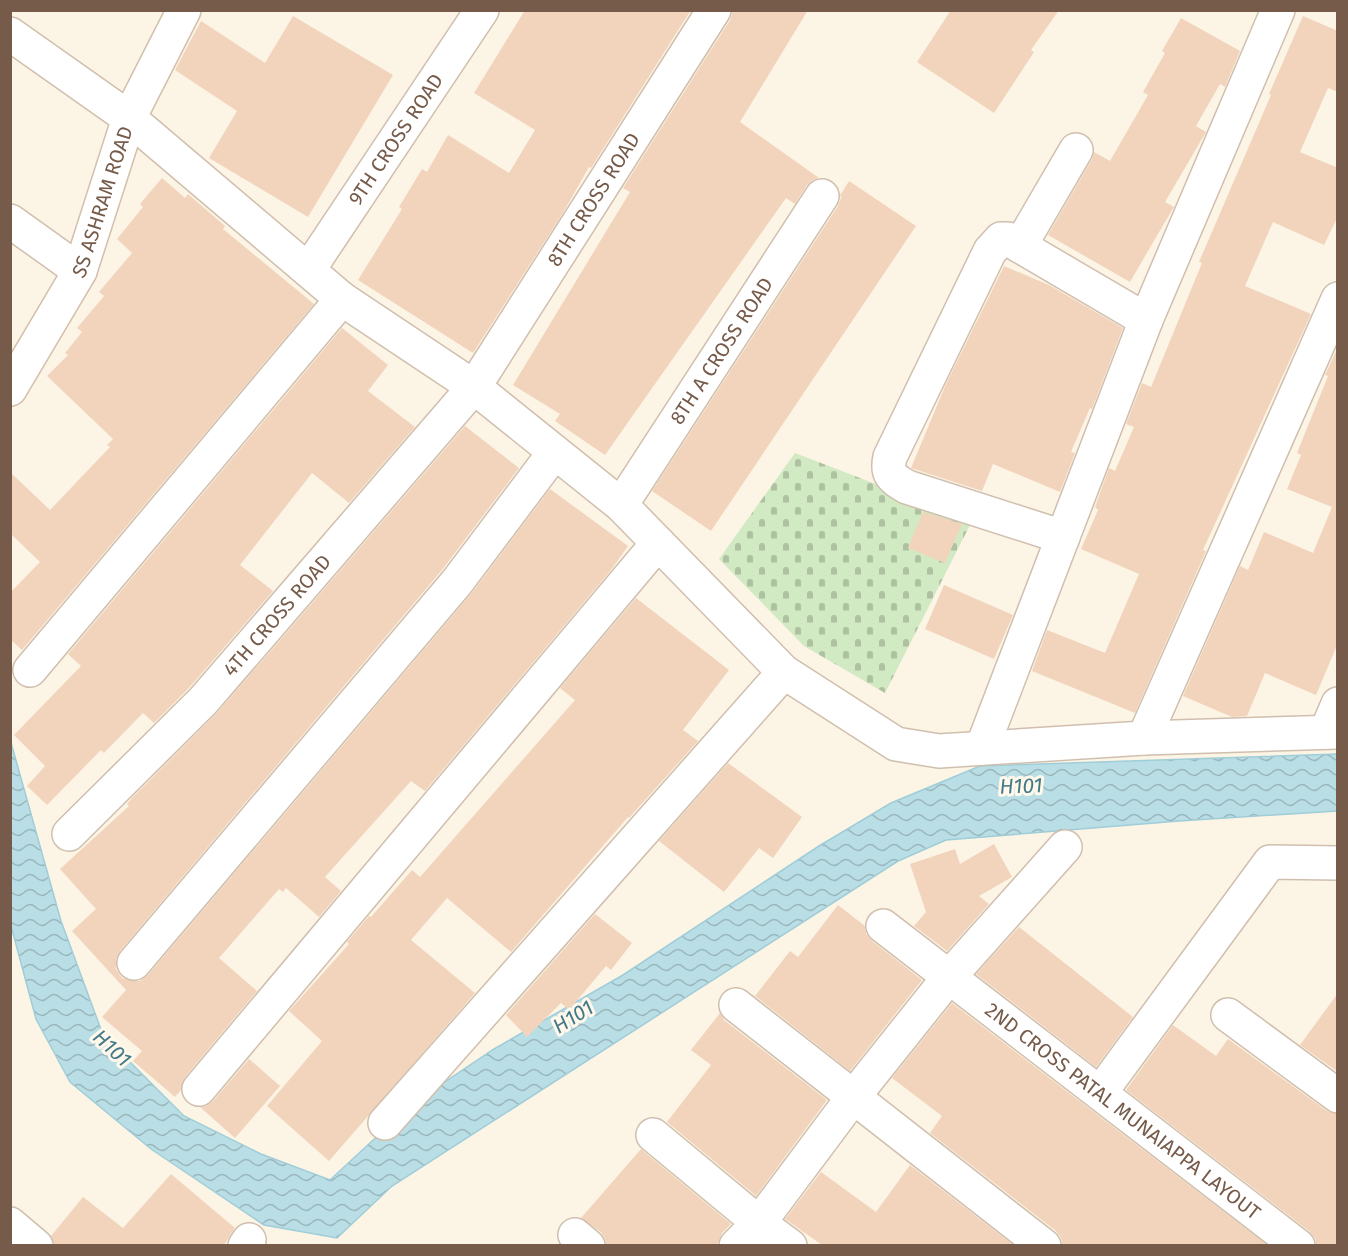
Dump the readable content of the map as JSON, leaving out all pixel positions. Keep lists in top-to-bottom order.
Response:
{
  "streets": {
    "street": [
      "9TH CROSS ROAD",
      "8TH CROSS ROAD",
      "SS ASHRAM ROAD",
      "8TH A CROSS ROAD",
      "4TH CROSS ROAD",
      "2ND CROSS PATAL MUNAIAPPA LAYOUT"
    ]
  },
  "crossings": [
    ["8TH CROSS ROAD", "4TH CROSS ROAD"]
  ],
  "water": ["H101"]
}
